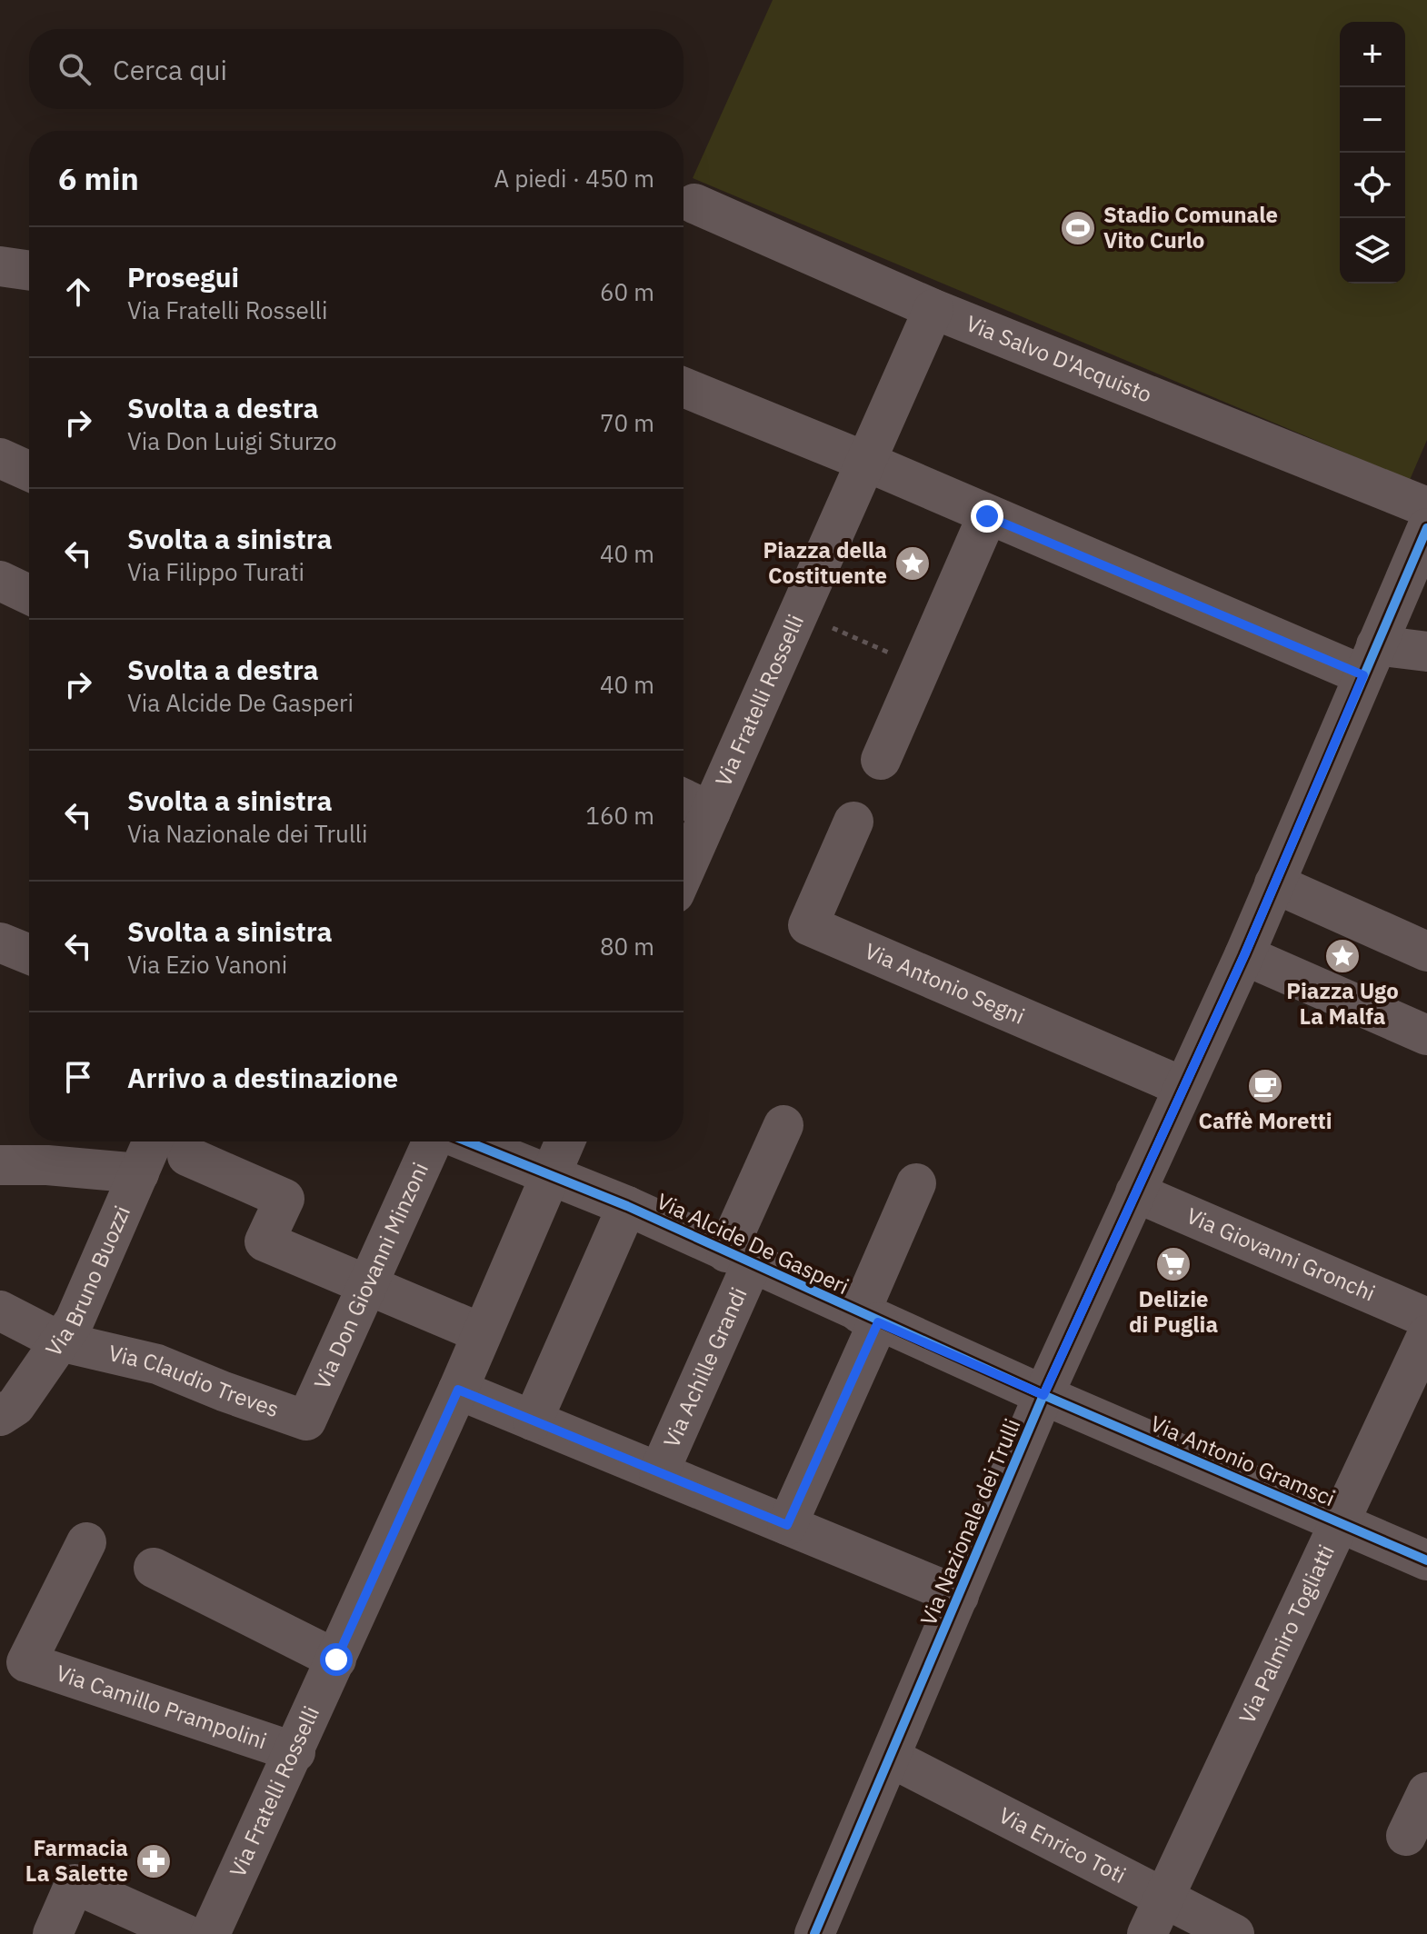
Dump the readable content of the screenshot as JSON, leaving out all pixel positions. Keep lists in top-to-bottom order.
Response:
{
  "streets": {
    "street": [
      "Via Salvo D'Acquisto",
      "Via Fratelli Rosselli",
      "Via Antonio Segni",
      "Via Alcide De Gasperi",
      "Via Giovanni Gronchi",
      "Via Don Giovanni Minzoni",
      "Via Bruno Buozzi",
      "Via Achille Grandi",
      "Via Claudio Treves",
      "Via Antonio Gramsci",
      "Via Nazionale dei Trulli",
      "Via Palmiro Togliatti",
      "Via Camillo Prampolini",
      "Via Enrico Toti"
    ]
  },
  "crossings": [
    ["Via Salvo D'Acquisto", "Via Fratelli Rosselli"],
    ["Via Fratelli Rosselli", "Via Alcide De Gasperi"],
    ["Via Fratelli Rosselli", "Via Camillo Prampolini"],
    ["Via Antonio Segni", "Via Nazionale dei Trulli"],
    ["Via Alcide De Gasperi", "Via Achille Grandi"],
    ["Via Alcide De Gasperi", "Via Antonio Gramsci"],
    ["Via Alcide De Gasperi", "Via Nazionale dei Trulli"],
    ["Via Giovanni Gronchi", "Via Nazionale dei Trulli"],
    ["Via Don Giovanni Minzoni", "Via Claudio Treves"],
    ["Via Bruno Buozzi", "Via Claudio Treves"],
    ["Via Antonio Gramsci", "Via Nazionale dei Trulli"],
    ["Via Antonio Gramsci", "Via Palmiro Togliatti"],
    ["Via Nazionale dei Trulli", "Via Enrico Toti"],
    ["Via Palmiro Togliatti", "Via Enrico Toti"]
  ],
  "places": {
    "sports": ["Stadio Comunale Vito Curlo"],
    "place": ["Piazza della Costituente", "Piazza Ugo La Malfa"],
    "cafe": ["Caffè Moretti"],
    "supermarket": ["Delizie di Puglia"],
    "pharmacy": ["Farmacia La Salette"]
  },
  "page": {
    "map_buttons": ["+", "−"],
    "search": "Cerca qui",
    "heading": ["6 min", "A piedi · 450 m"],
    "list": [
      ["Prosegui", "Via Fratelli Rosselli", "60 m"],
      ["Svolta a destra", "Via Don Luigi Sturzo", "70 m"],
      ["Svolta a sinistra", "Via Filippo Turati", "40 m"],
      ["Svolta a destra", "Via Alcide De Gasperi", "40 m"],
      ["Svolta a sinistra", "Via Nazionale dei Trulli", "160 m"],
      ["Svolta a sinistra", "Via Ezio Vanoni", "80 m"],
      "Arrivo a destinazione"
    ]
  }
}
